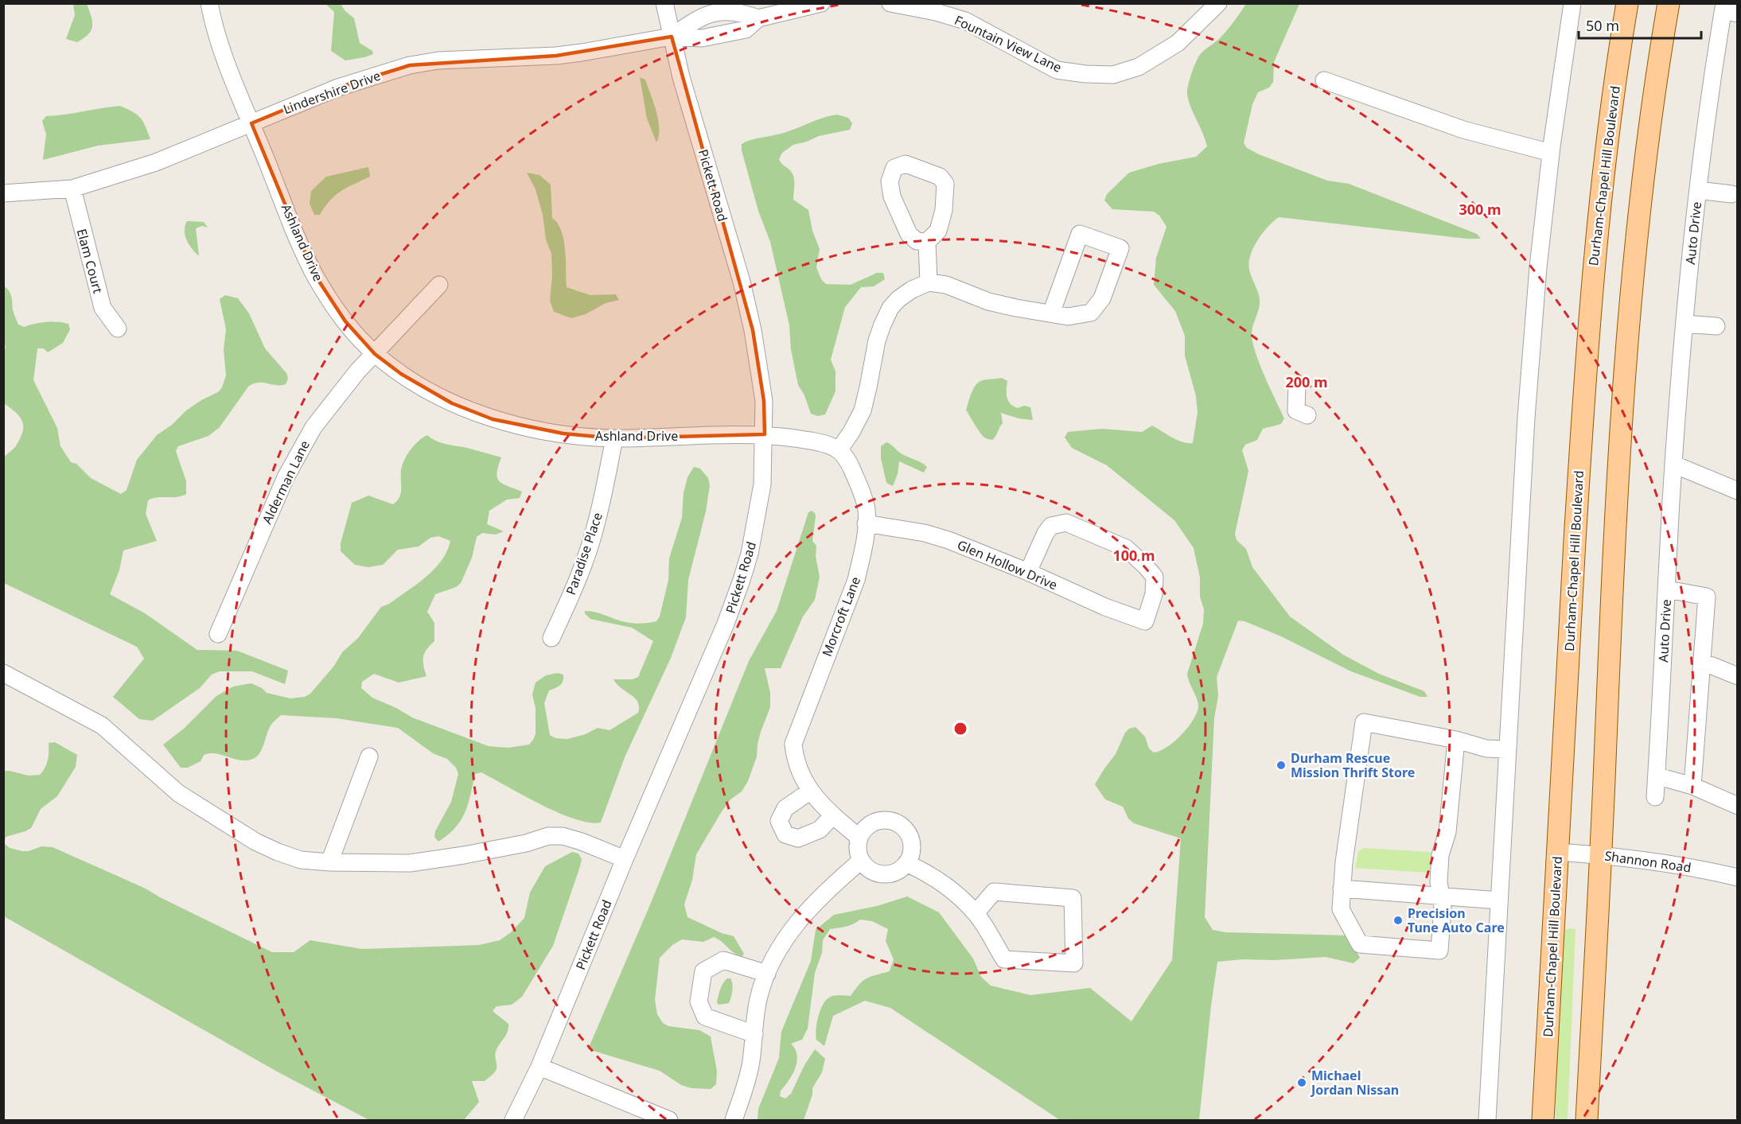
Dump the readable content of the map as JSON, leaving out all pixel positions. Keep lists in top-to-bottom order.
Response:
{
  "streets": {
    "main road": ["Durham-Chapel Hill Boulevard"],
    "street": [
      "Fountain View Lane",
      "Lindershire Drive",
      "Pickett Road",
      "Auto Drive",
      "Ashland Drive",
      "Elam Court",
      "Alderman Lane",
      "Paradise Place",
      "Glen Hollow Drive",
      "Morcroft Lane",
      "Shannon Road"
    ]
  },
  "crossings": [
    ["Lindershire Drive", "Pickett Road"],
    ["Lindershire Drive", "Ashland Drive"],
    ["Lindershire Drive", "Elam Court"],
    ["Durham-Chapel Hill Boulevard", "Shannon Road"],
    ["Pickett Road", "Ashland Drive"],
    ["Ashland Drive", "Alderman Lane"],
    ["Ashland Drive", "Paradise Place"],
    ["Glen Hollow Drive", "Morcroft Lane"]
  ],
  "places": ["Durham Rescue Mission Thrift Store", "Precision Tune Auto Care", "Michael Jordan Nissan"],
  "scale_bar": "50 m",
  "rings": ["300 m", "200 m", "100 m"]
}
